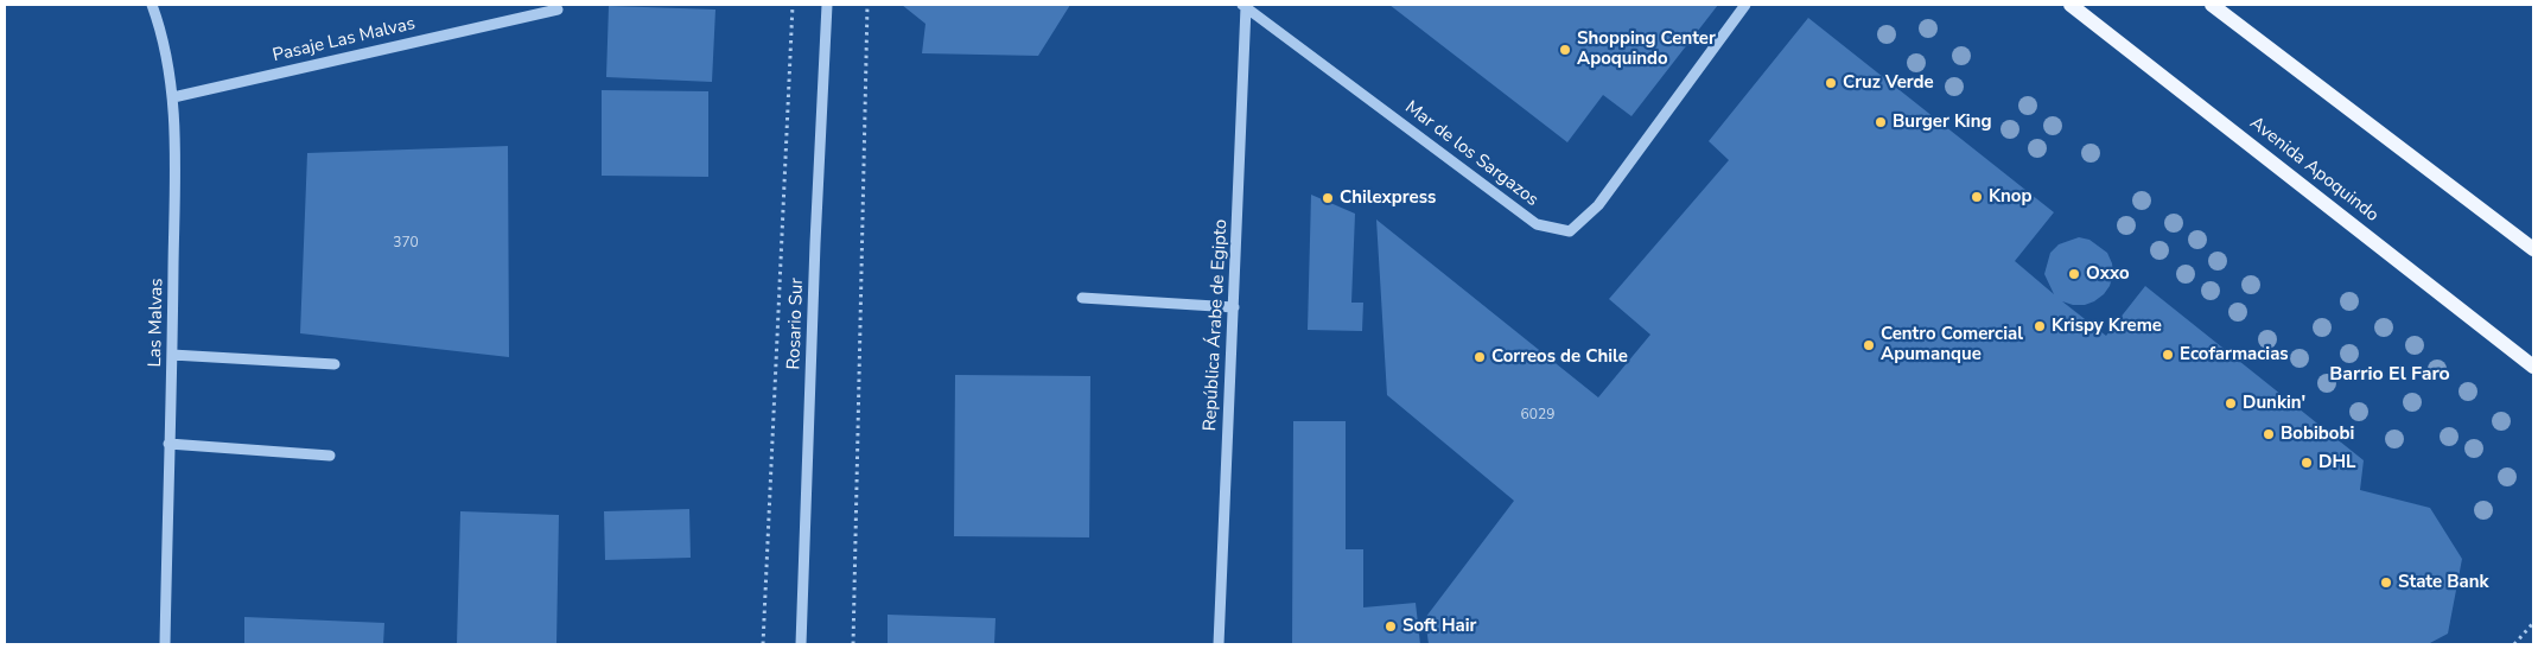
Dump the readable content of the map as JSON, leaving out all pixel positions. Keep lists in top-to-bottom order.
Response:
{
  "streets": {
    "main road": ["Avenida Apoquindo"],
    "street": [
      "Pasaje Las Malvas",
      "Mar de los Sargazos",
      "Las Malvas",
      "Rosario Sur",
      "República Árabe de Egipto"
    ]
  },
  "crossings": [
    ["Pasaje Las Malvas", "Las Malvas"],
    ["Mar de los Sargazos", "República Árabe de Egipto"]
  ],
  "districts": ["Barrio El Faro"],
  "places": [
    "Shopping Center Apoquindo",
    "Cruz Verde",
    "Burger King",
    "Knop",
    "Chilexpress",
    "Oxxo",
    "Krispy Kreme",
    "Centro Comercial Apumanque",
    "Ecofarmacias",
    "Correos de Chile",
    "Dunkin'",
    "Bobibobi",
    "DHL",
    "State Bank",
    "Soft Hair"
  ],
  "house_numbers": ["370", "6029"]
}
